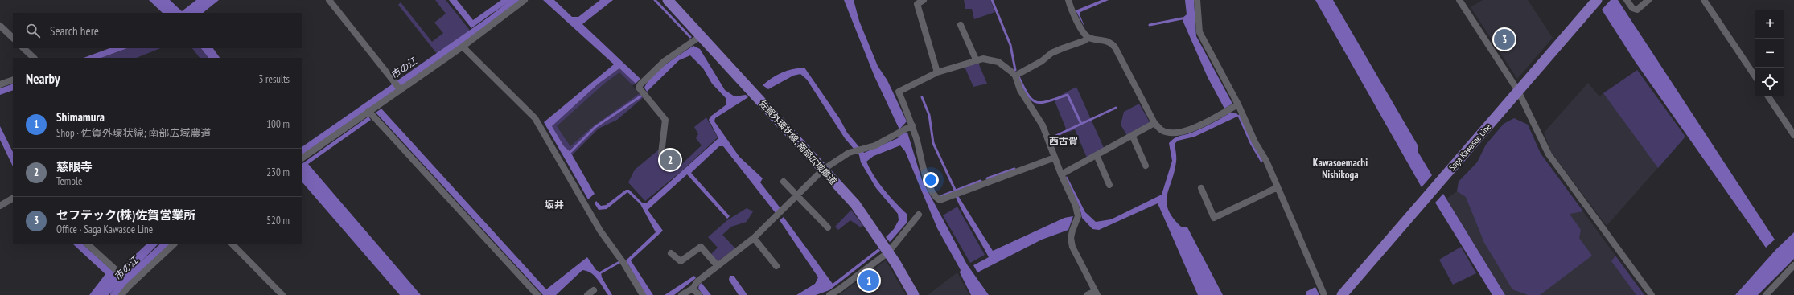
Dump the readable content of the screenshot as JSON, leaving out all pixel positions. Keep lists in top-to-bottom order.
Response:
{
  "streets": {
    "main road": ["佐賀外環状線; 南部広域農道", "Saga Kawasoe Line"]
  },
  "districts": ["西古賀", "Kawasoemachi Nishikoga", "坂井"],
  "water": ["市の江"],
  "page": {
    "map_buttons": ["+", "−"],
    "search": "Search here",
    "pins": ["3", "2", "1"],
    "heading": ["Nearby", "3 results"],
    "list": [
      {
        "mark": "1",
        "name": "Shimamura",
        "note": "Shop · 佐賀外環状線; 南部広域農道",
        "value": "100 m"
      },
      {
        "mark": "2",
        "name": "慈眼寺",
        "note": "Temple",
        "value": "230 m"
      },
      {
        "mark": "3",
        "name": "セフテック(株)佐賀営業所",
        "note": "Office · Saga Kawasoe Line",
        "value": "520 m"
      }
    ]
  }
}
